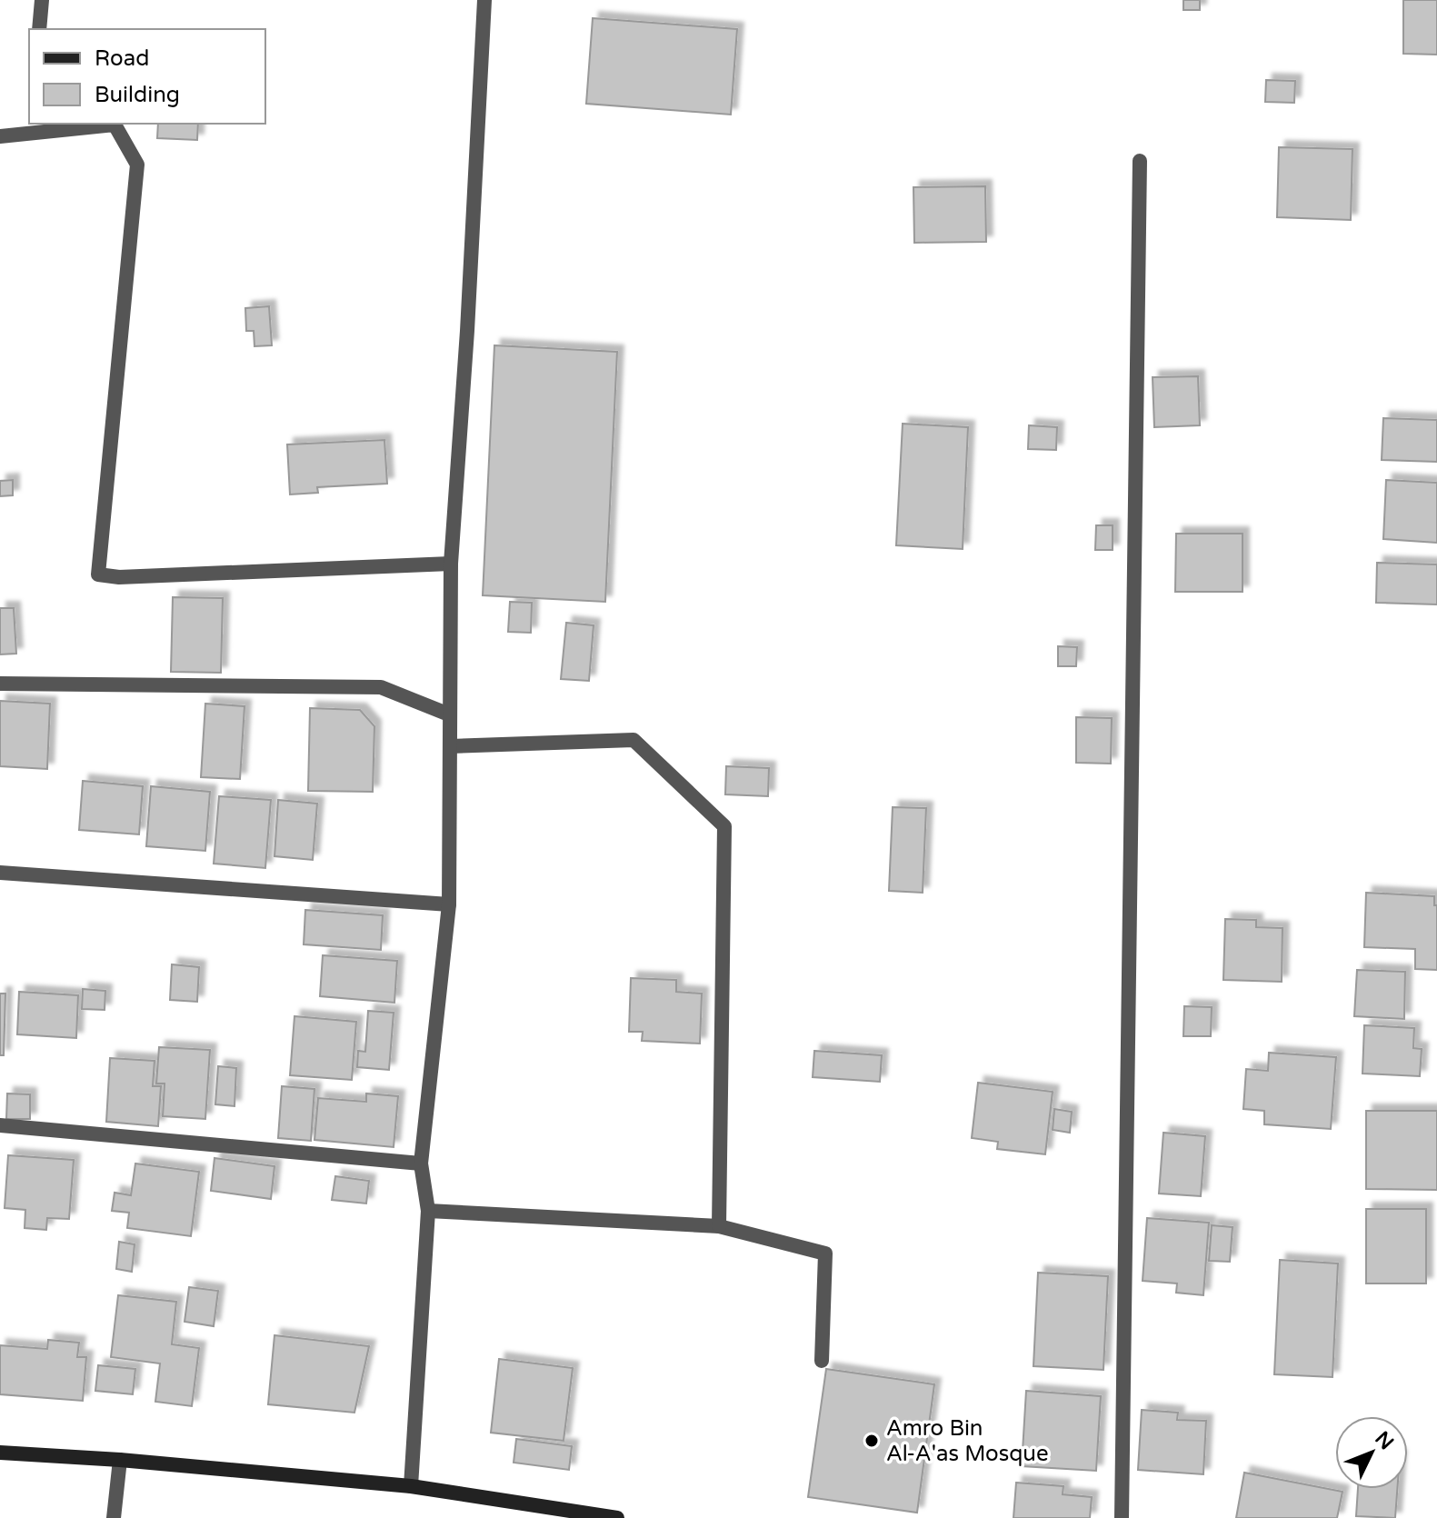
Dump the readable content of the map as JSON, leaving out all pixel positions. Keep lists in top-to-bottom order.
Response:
{
  "places": ["Amro Bin Al-A'as Mosque"],
  "legend": ["Road", "Building"],
  "north": "top right"
}
